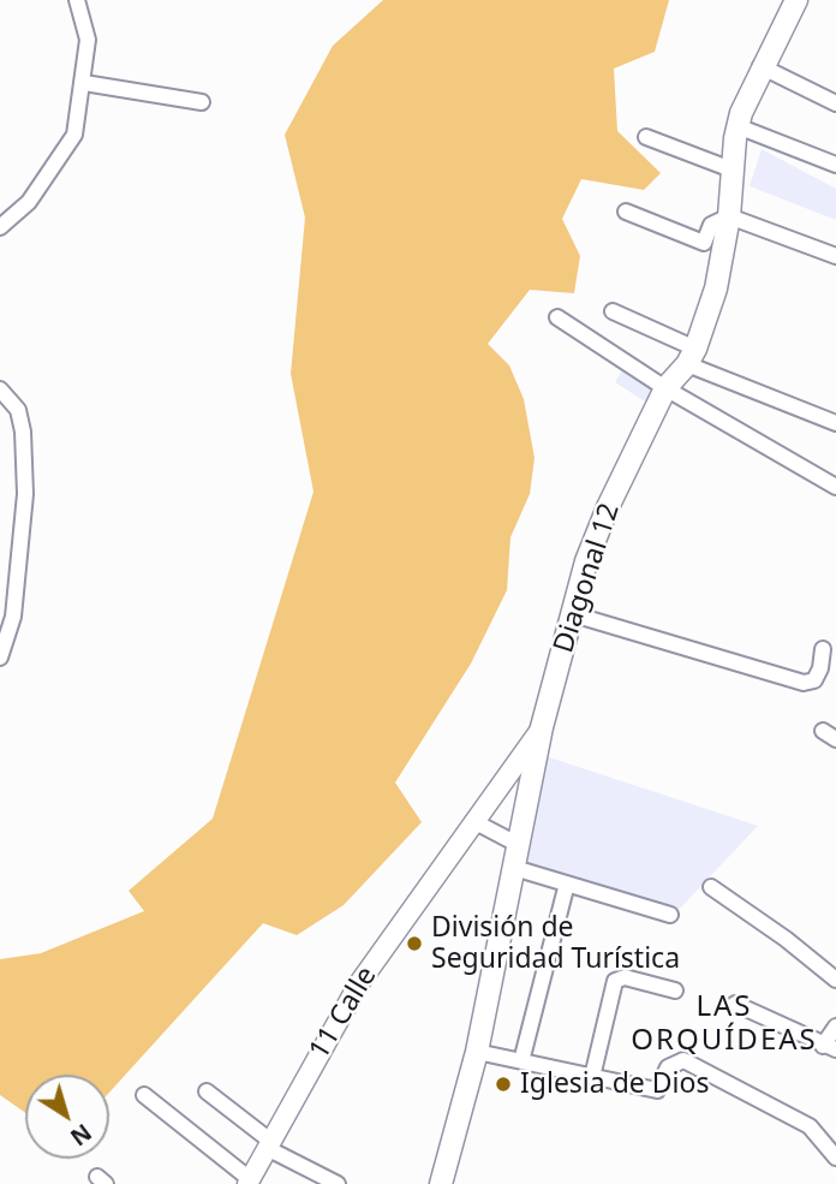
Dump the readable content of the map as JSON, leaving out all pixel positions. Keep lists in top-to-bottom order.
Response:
{
  "streets": {
    "main road": ["Diagonal 12"],
    "street": ["11 Calle"]
  },
  "crossings": [
    ["Diagonal 12", "11 Calle"]
  ],
  "districts": ["LAS ORQUÍDEAS"],
  "places": ["División de Seguridad Turística", "Iglesia de Dios"],
  "north": "bottom right"
}
